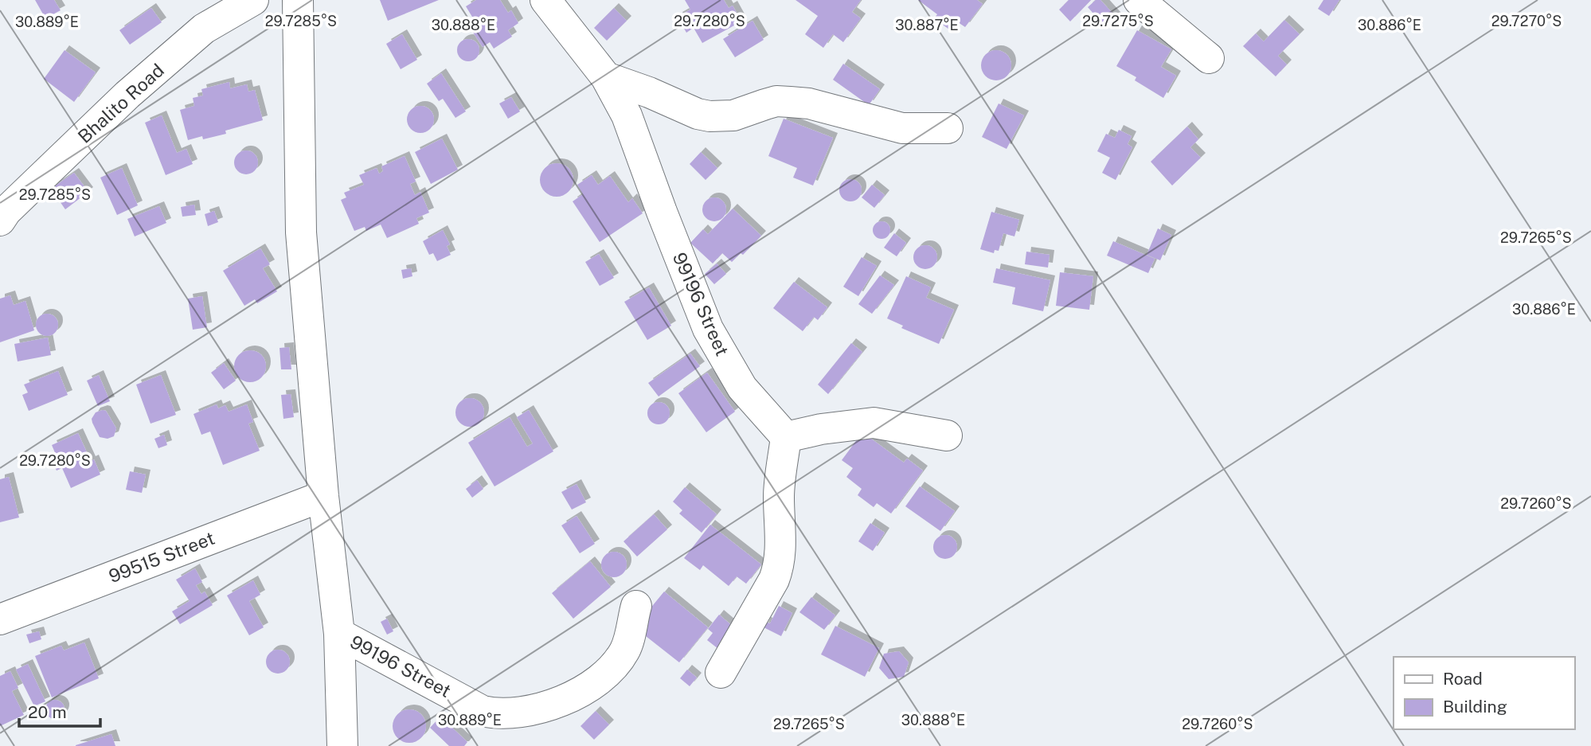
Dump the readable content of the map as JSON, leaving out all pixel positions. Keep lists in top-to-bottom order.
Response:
{
  "streets": {
    "street": ["Bhalito Road", "99196 Street", "99515 Street"]
  },
  "legend": ["Road", "Building"],
  "scale_bar": "20 m",
  "coordinates": [
    "29.7280°S",
    "29.7270°S",
    "29.7285°S",
    "29.7275°S",
    "30.889°E",
    "30.888°E",
    "30.887°E",
    "30.886°E",
    "29.7265°S",
    "29.7260°S"
  ]
}
